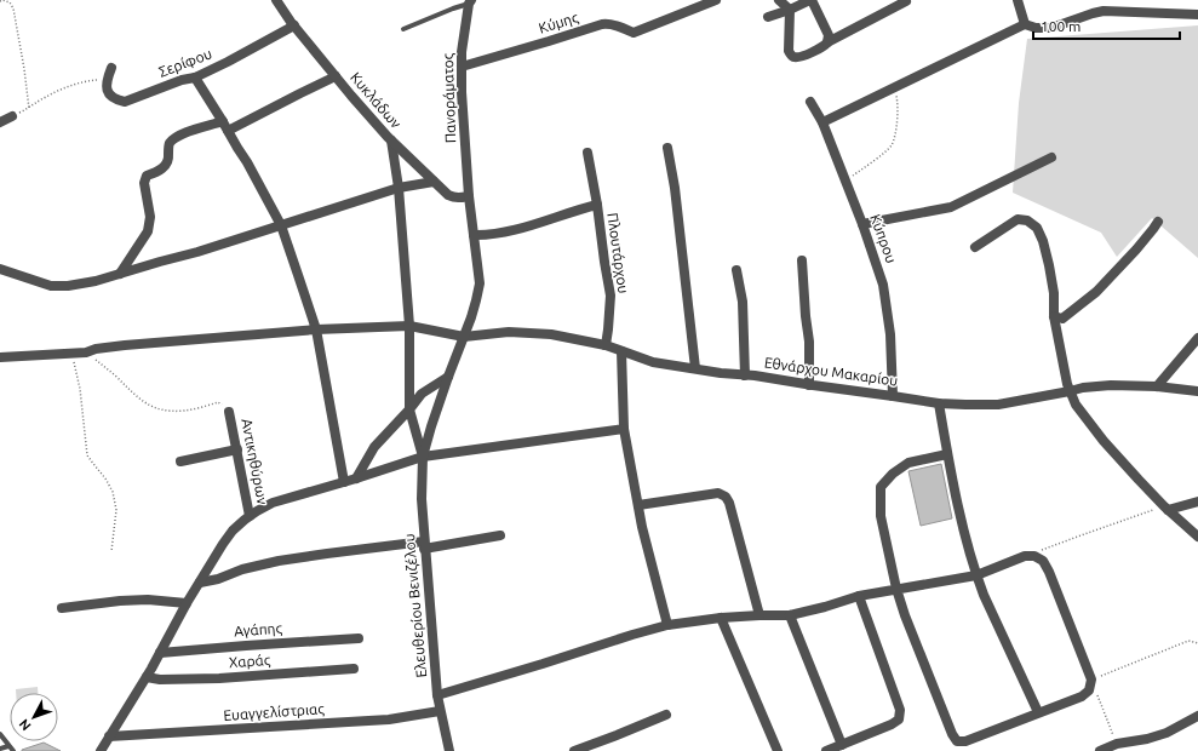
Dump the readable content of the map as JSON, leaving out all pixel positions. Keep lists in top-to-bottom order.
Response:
{
  "streets": {
    "street": [
      "Κύμης",
      "Σερίφου",
      "Πανοράματος",
      "Κυκλάδων",
      "Κύπρου",
      "Πλουτάρχου",
      "Εθνάρχου Μακαρίου",
      "Αντικηθύρων",
      "Ελευθερίου Βενιζέλου",
      "Αγάπης",
      "Χαράς",
      "Ευαγγελίστριας"
    ]
  },
  "crossings": [
    ["Κύμης", "Πανοράματος"],
    ["Σερίφου", "Κυκλάδων"],
    ["Πανοράματος", "Κυκλάδων"],
    ["Πανοράματος", "Πλουτάρχου"],
    ["Πανοράματος", "Εθνάρχου Μακαρίου"],
    ["Πανοράματος", "Ελευθερίου Βενιζέλου"],
    ["Κύπρου", "Εθνάρχου Μακαρίου"],
    ["Πλουτάρχου", "Εθνάρχου Μακαρίου"],
    ["Ελευθερίου Βενιζέλου", "Ευαγγελίστριας"]
  ],
  "scale_bar": "100 m",
  "north": "bottom left"
}
